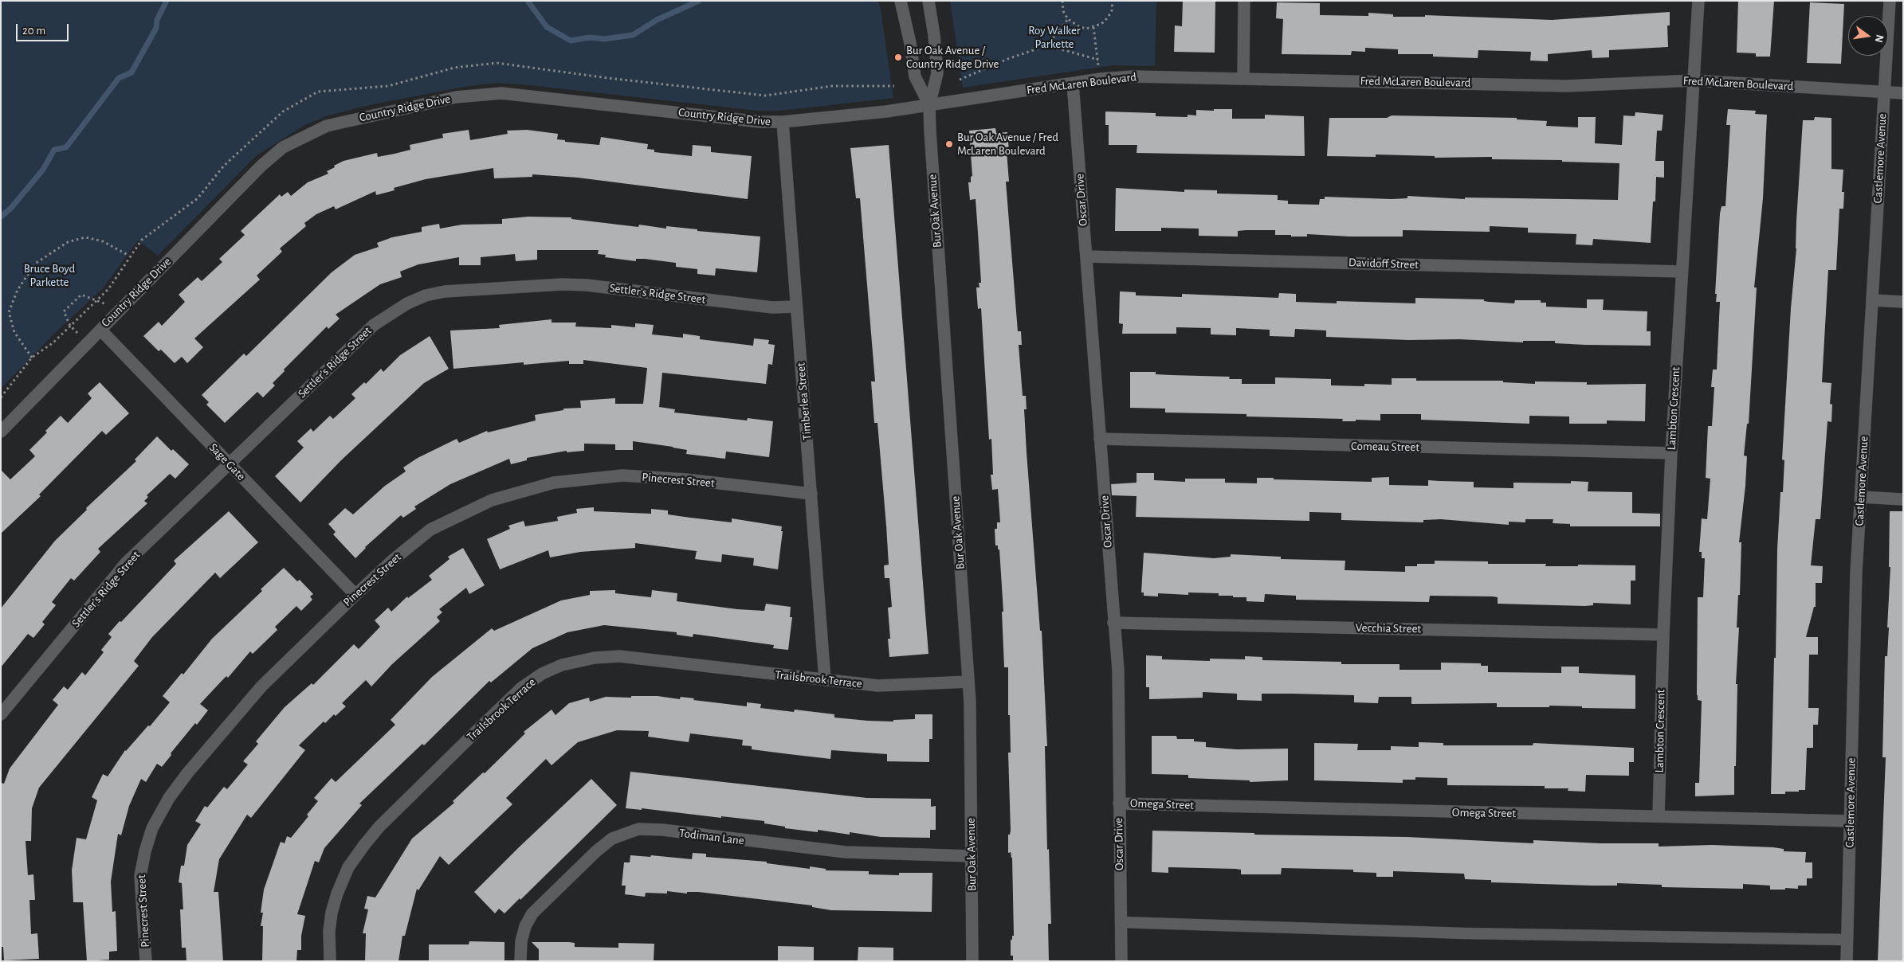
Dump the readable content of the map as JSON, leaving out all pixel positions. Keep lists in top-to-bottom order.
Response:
{
  "streets": {
    "street": [
      "Fred McLaren Boulevard",
      "Country Ridge Drive",
      "Castlemore Avenue",
      "Oscar Drive",
      "Bur Oak Avenue",
      "Davidoff Street",
      "Settler's Ridge Street",
      "Timberlea Street",
      "Lambton Crescent",
      "Comeau Street",
      "Sage Gate",
      "Pinecrest Street",
      "Vecchia Street",
      "Trailsbrook Terrace",
      "Omega Street",
      "Todiman Lane"
    ]
  },
  "crossings": [
    ["Fred McLaren Boulevard", "Country Ridge Drive"],
    ["Fred McLaren Boulevard", "Castlemore Avenue"],
    ["Fred McLaren Boulevard", "Oscar Drive"],
    ["Fred McLaren Boulevard", "Bur Oak Avenue"],
    ["Fred McLaren Boulevard", "Lambton Crescent"],
    ["Country Ridge Drive", "Bur Oak Avenue"],
    ["Country Ridge Drive", "Timberlea Street"],
    ["Country Ridge Drive", "Sage Gate"],
    ["Castlemore Avenue", "Omega Street"],
    ["Oscar Drive", "Davidoff Street"],
    ["Oscar Drive", "Comeau Street"],
    ["Oscar Drive", "Vecchia Street"],
    ["Oscar Drive", "Omega Street"],
    ["Bur Oak Avenue", "Trailsbrook Terrace"],
    ["Bur Oak Avenue", "Todiman Lane"],
    ["Davidoff Street", "Lambton Crescent"],
    ["Settler's Ridge Street", "Timberlea Street"],
    ["Settler's Ridge Street", "Sage Gate"],
    ["Timberlea Street", "Pinecrest Street"],
    ["Timberlea Street", "Trailsbrook Terrace"],
    ["Lambton Crescent", "Comeau Street"],
    ["Lambton Crescent", "Vecchia Street"],
    ["Lambton Crescent", "Omega Street"],
    ["Sage Gate", "Pinecrest Street"]
  ],
  "parks": ["Roy Walker Parkette", "Bruce Boyd Parkette"],
  "places": ["Bur Oak Avenue / Country Ridge Drive", "Bur Oak Avenue / Fred McLaren Boulevard"],
  "scale_bar": "20 m",
  "north": "right"
}
